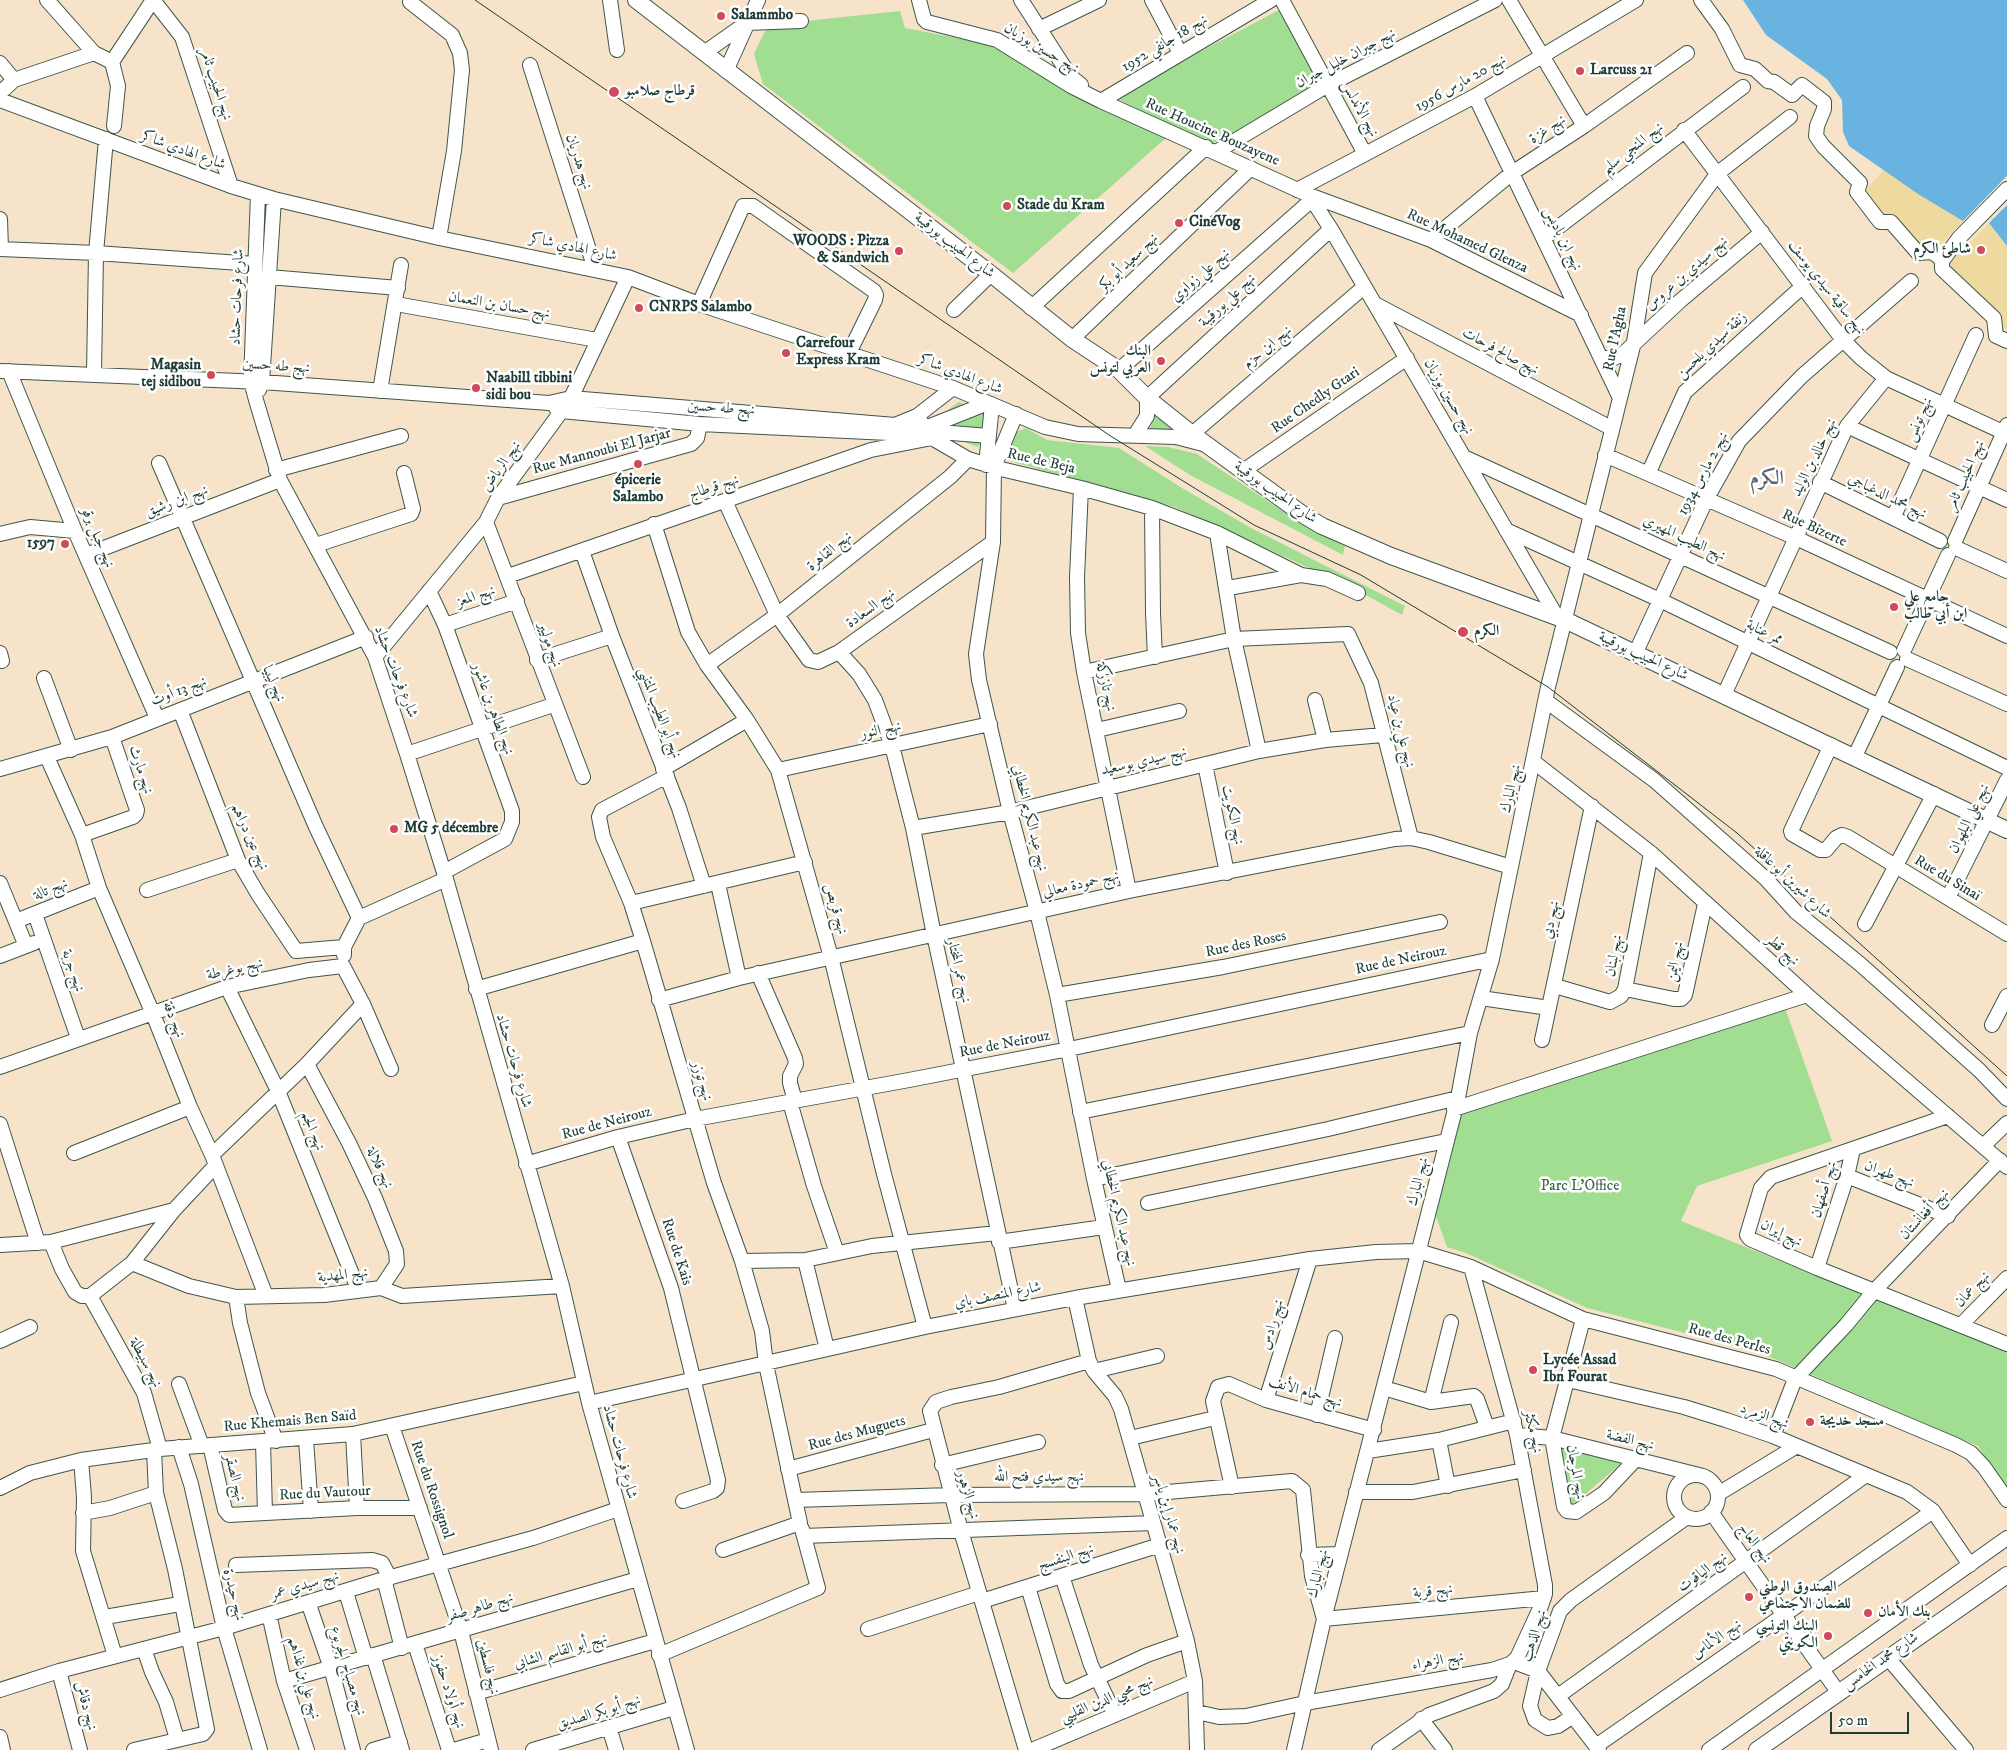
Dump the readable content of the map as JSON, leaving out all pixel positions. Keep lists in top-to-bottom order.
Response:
{
  "streets": {
    "main road": ["شارع الحبيب بورقيبة", "شارع محمد الخامس"],
    "street": [
      "نهج 18 جانفي 1952",
      "نهج حسين بوزيان",
      "نهج جبران خليل جبران",
      "نهج الحبيب ثامر",
      "نهج 20 مارس 1956",
      "نهج الأندلس",
      "نهج غزة",
      "Rue Houcine Bouzayene",
      "نهج المنجي سليم",
      "شارع الهادي شاكر",
      "نهج هدريان",
      "نهج ابن باديس",
      "Rue Mohamed Glenza",
      "نهج سعيد أبو بكر",
      "نهج سيدي بن عروس",
      "نهج علي زواوي",
      "نهج ساقية سيدي يوسف",
      "شارع فرحات حشاد",
      "نهج علي بورقيبة",
      "نهج حسان بن النعمان",
      "Rue l'Agha",
      "زنقة سيدي بلحسن",
      "نهج ابن حزم",
      "نهج صالح فرحات",
      "نهج طه حسين",
      "Rue Chedly Gtari",
      "نهج تونس",
      "Rue Mannoubi El Jarjar",
      "نهج خالد بن الوليد",
      "Rue de Beja",
      "نهج الرياض",
      "نهج 2 مارس 1934",
      "نهج قرطاج",
      "نهج محمد الدغباجي",
      "نهج ابن رشيق",
      "Rue Bizerte",
      "نهج جبل برقو",
      "نهج الطيب المهيري",
      "نهج القاهرة",
      "نهج المعز",
      "نهج السعادة",
      "ممر عنابة",
      "نهج موليير",
      "نهج ليبيا",
      "نهج تازركة",
      "نهج 13 أوت",
      "نهج الطاهر بن عاشور",
      "نهج أبو الطيب المتنبي",
      "نهج النور",
      "نهج علي بن عياد",
      "نهج سيدي بوسعيد",
      "نهج مارث",
      "نهج البارك",
      "نهج الكويت",
      "نهج عبد الكريم الخطابي",
      "نهج علي البلهوان",
      "نهج عين دراهم",
      "Rue du Sinaï",
      "شارع شيرين أبو عاقلة",
      "نهج حمودة معالي",
      "نهج تالة",
      "نهج قربص",
      "نهج دبي",
      "Rue des Roses",
      "نهج قطر",
      "نهج لبنان",
      "Rue de Neirouz",
      "نهج اليمن",
      "نهج يوغرطة",
      "نهج جربة",
      "نهج عمر المختار",
      "نهج دقة",
      "نهج توزر",
      "نهج الجم",
      "نهج قلالة",
      "نهج طهران",
      "نهج أصفهان",
      "نهج أفغانستان",
      "نهج إيران",
      "Rue de Kais",
      "نهج المهدية",
      "نهج عمان",
      "شارع المنصف باي",
      "نهج رادس",
      "Rue des Perles",
      "نهج سبيطلة",
      "نهج حمام الأنف",
      "نهج الزمرد",
      "Rue Khemais Ben Saïd",
      "نهج مكثر",
      "Rue des Muguets",
      "نهج الفضة",
      "نهج المرجان",
      "نهج الصقر",
      "نهج سيدي فتح الله",
      "Rue du Rossignol",
      "Rue du Vautour",
      "نهج الزهور",
      "نهج عمار إبن ياسر",
      "نهج العاج",
      "نهج البنفسج",
      "نهج الياقوت",
      "نهج سيدي عمر",
      "نهج قربة",
      "نهج حيدرة",
      "نهج طاهر صفر",
      "نهج الذهب",
      "نهج الألماس",
      "نهج أبو القاسم الشابي",
      "نهج الزهراء",
      "نهج فلسطين",
      "نهج مصباح الجربوع",
      "نهج علي بن غذاهم",
      "نهج أولاد حفوز",
      "نهج محيي الدين القليبي",
      "نهج دقاش",
      "نهج أبو بكر الصديق"
    ]
  },
  "crossings": [
    ["نهج 18 جانفي 1952", "نهج حسين بوزيان"],
    ["نهج 18 جانفي 1952", "Rue Houcine Bouzayene"],
    ["نهج حسين بوزيان", "نهج 20 مارس 1956"],
    ["نهج حسين بوزيان", "Rue Houcine Bouzayene"],
    ["نهج حسين بوزيان", "Rue Mohamed Glenza"],
    ["نهج حسين بوزيان", "شارع الحبيب بورقيبة"],
    ["نهج حسين بوزيان", "نهج علي زواوي"],
    ["نهج حسين بوزيان", "نهج علي بورقيبة"],
    ["نهج حسين بوزيان", "Rue l'Agha"],
    ["نهج حسين بوزيان", "نهج ابن حزم"],
    ["نهج حسين بوزيان", "نهج صالح فرحات"],
    ["نهج حسين بوزيان", "Rue Chedly Gtari"],
    ["نهج حسين بوزيان", "نهج الطيب المهيري"],
    ["نهج حسين بوزيان", "ممر عنابة"],
    ["نهج حسين بوزيان", "نهج البارك"],
    ["نهج جبران خليل جبران", "نهج الأندلس"],
    ["نهج جبران خليل جبران", "Rue Houcine Bouzayene"],
    ["نهج جبران خليل جبران", "شارع الحبيب بورقيبة"],
    ["نهج الحبيب ثامر", "شارع الهادي شاكر"],
    ["نهج الحبيب ثامر", "شارع الحبيب بورقيبة"],
    ["نهج الحبيب ثامر", "نهج ساقية سيدي يوسف"],
    ["نهج الحبيب ثامر", "نهج محمد الدغباجي"],
    ["نهج الحبيب ثامر", "Rue Bizerte"],
    ["نهج الحبيب ثامر", "نهج الطيب المهيري"],
    ["نهج الحبيب ثامر", "ممر عنابة"],
    ["نهج 20 مارس 1956", "نهج الأندلس"],
    ["نهج 20 مارس 1956", "Rue Houcine Bouzayene"],
    ["نهج 20 مارس 1956", "نهج ابن باديس"],
    ["نهج 20 مارس 1956", "Rue Mohamed Glenza"],
    ["نهج 20 مارس 1956", "نهج علي زواوي"],
    ["نهج غزة", "نهج ابن باديس"],
    ["نهج غزة", "Rue Mohamed Glenza"],
    ["Rue Houcine Bouzayene", "Rue Mohamed Glenza"],
    ["Rue Houcine Bouzayene", "نهج سعيد أبو بكر"],
    ["Rue Houcine Bouzayene", "نهج علي زواوي"],
    ["نهج المنجي سليم", "نهج ابن باديس"],
    ["نهج المنجي سليم", "نهج ساقية سيدي يوسف"],
    ["شارع الهادي شاكر", "نهج هدريان"],
    ["شارع الهادي شاكر", "شارع الحبيب بورقيبة"],
    ["شارع الهادي شاكر", "شارع فرحات حشاد"],
    ["شارع الهادي شاكر", "نهج الرياض"],
    ["شارع الهادي شاكر", "نهج عبد الكريم الخطابي"],
    ["نهج ابن باديس", "Rue Mohamed Glenza"],
    ["نهج ابن باديس", "نهج سيدي بن عروس"],
    ["نهج ابن باديس", "Rue l'Agha"],
    ["Rue Mohamed Glenza", "نهج علي زواوي"],
    ["شارع الحبيب بورقيبة", "نهج سعيد أبو بكر"],
    ["شارع الحبيب بورقيبة", "نهج علي زواوي"],
    ["شارع الحبيب بورقيبة", "نهج علي بورقيبة"],
    ["شارع الحبيب بورقيبة", "Rue l'Agha"],
    ["شارع الحبيب بورقيبة", "نهج ابن حزم"],
    ["شارع الحبيب بورقيبة", "Rue Chedly Gtari"],
    ["شارع الحبيب بورقيبة", "نهج خالد بن الوليد"],
    ["شارع الحبيب بورقيبة", "نهج 2 مارس 1934"],
    ["شارع الحبيب بورقيبة", "نهج البارك"],
    ["شارع الحبيب بورقيبة", "نهج علي البلهوان"],
    ["شارع الحبيب بورقيبة", "Rue du Sinaï"],
    ["نهج سيدي بن عروس", "نهج ساقية سيدي يوسف"],
    ["نهج سيدي بن عروس", "Rue l'Agha"],
    ["نهج ساقية سيدي يوسف", "Rue l'Agha"],
    ["نهج ساقية سيدي يوسف", "زنقة سيدي بلحسن"],
    ["نهج ساقية سيدي يوسف", "نهج تونس"],
    ["نهج ساقية سيدي يوسف", "نهج خالد بن الوليد"],
    ["نهج ساقية سيدي يوسف", "نهج 2 مارس 1934"],
    ["شارع فرحات حشاد", "نهج طه حسين"],
    ["شارع فرحات حشاد", "نهج الرياض"],
    ["شارع فرحات حشاد", "نهج ابن رشيق"],
    ["شارع فرحات حشاد", "نهج 13 أوت"],
    ["شارع فرحات حشاد", "نهج الطاهر بن عاشور"],
    ["شارع فرحات حشاد", "Rue de Neirouz"],
    ["شارع فرحات حشاد", "نهج توزر"],
    ["شارع فرحات حشاد", "نهج المهدية"],
    ["شارع فرحات حشاد", "شارع المنصف باي"],
    ["شارع فرحات حشاد", "Rue Khemais Ben Saïd"],
    ["شارع فرحات حشاد", "نهج سيدي عمر"],
    ["شارع فرحات حشاد", "نهج طاهر صفر"],
    ["شارع فرحات حشاد", "نهج أبو القاسم الشابي"],
    ["شارع فرحات حشاد", "نهج أبو بكر الصديق"],
    ["نهج حسان بن النعمان", "نهج الرياض"],
    ["Rue l'Agha", "نهج صالح فرحات"],
    ["Rue l'Agha", "Rue Bizerte"],
    ["Rue l'Agha", "نهج الطيب المهيري"],
    ["Rue l'Agha", "ممر عنابة"],
    ["Rue l'Agha", "نهج البارك"],
    ["زنقة سيدي بلحسن", "Rue Bizerte"],
    ["نهج طه حسين", "Rue Mannoubi El Jarjar"],
    ["نهج طه حسين", "نهج الرياض"],
    ["نهج طه حسين", "نهج جبل برقو"],
    ["نهج تونس", "نهج محمد الدغباجي"],
    ["Rue Mannoubi El Jarjar", "نهج الرياض"],
    ["نهج خالد بن الوليد", "نهج محمد الدغباجي"],
    ["نهج خالد بن الوليد", "Rue Bizerte"],
    ["نهج خالد بن الوليد", "نهج الطيب المهيري"],
    ["نهج خالد بن الوليد", "ممر عنابة"],
    ["Rue de Beja", "نهج قرطاج"],
    ["Rue de Beja", "نهج القاهرة"],
    ["Rue de Beja", "نهج تازركة"],
    ["Rue de Beja", "نهج عبد الكريم الخطابي"],
    ["نهج الرياض", "نهج موليير"],
    ["نهج الرياض", "نهج الطاهر بن عاشور"],
    ["نهج 2 مارس 1934", "Rue Bizerte"],
    ["نهج 2 مارس 1934", "نهج الطيب المهيري"],
    ["نهج 2 مارس 1934", "ممر عنابة"],
    ["نهج قرطاج", "نهج موليير"],
    ["نهج قرطاج", "نهج أبو الطيب المتنبي"],
    ["نهج قرطاج", "نهج قربص"],
    ["نهج ابن رشيق", "نهج جبل برقو"],
    ["نهج ابن رشيق", "نهج ليبيا"],
    ["نهج جبل برقو", "نهج 13 أوت"],
    ["نهج القاهرة", "نهج السعادة"],
    ["نهج القاهرة", "نهج قربص"],
    ["نهج المعز", "نهج موليير"],
    ["نهج المعز", "نهج الطاهر بن عاشور"],
    ["نهج السعادة", "نهج عبد الكريم الخطابي"],
    ["نهج السعادة", "نهج عمر المختار"],
    ["نهج ليبيا", "نهج 13 أوت"],
    ["نهج تازركة", "نهج سيدي بوسعيد"],
    ["نهج تازركة", "نهج حمودة معالي"],
    ["نهج 13 أوت", "نهج مارث"],
    ["نهج 13 أوت", "نهج عين دراهم"],
    ["نهج 13 أوت", "نهج دقة"],
    ["نهج أبو الطيب المتنبي", "نهج حمودة معالي"],
    ["نهج أبو الطيب المتنبي", "نهج توزر"],
    ["نهج النور", "نهج عبد الكريم الخطابي"],
    ["نهج النور", "نهج قربص"],
    ["نهج النور", "نهج عمر المختار"],
    ["نهج علي بن عياد", "نهج سيدي بوسعيد"],
    ["نهج علي بن عياد", "نهج حمودة معالي"],
    ["نهج سيدي بوسعيد", "نهج الكويت"],
    ["نهج سيدي بوسعيد", "نهج عبد الكريم الخطابي"],
    ["نهج سيدي بوسعيد", "نهج عمر المختار"],
    ["نهج مارث", "نهج دقة"],
    ["نهج البارك", "شارع شيرين أبو عاقلة"],
    ["نهج البارك", "نهج حمودة معالي"],
    ["نهج البارك", "نهج قطر"],
    ["نهج البارك", "Rue de Neirouz"],
    ["نهج البارك", "شارع المنصف باي"],
    ["نهج البارك", "Rue des Perles"],
    ["نهج البارك", "نهج حمام الأنف"],
    ["نهج البارك", "نهج قربة"],
    ["نهج البارك", "نهج الزهراء"],
    ["نهج الكويت", "نهج حمودة معالي"],
    ["نهج عبد الكريم الخطابي", "نهج حمودة معالي"],
    ["نهج عبد الكريم الخطابي", "Rue des Roses"],
    ["نهج عبد الكريم الخطابي", "Rue de Neirouz"],
    ["نهج عبد الكريم الخطابي", "شارع المنصف باي"],
    ["نهج علي البلهوان", "Rue du Sinaï"],
    ["نهج عين دراهم", "نهج يوغرطة"],
    ["نهج حمودة معالي", "نهج قربص"],
    ["نهج حمودة معالي", "نهج عمر المختار"],
    ["نهج حمودة معالي", "نهج توزر"],
    ["نهج تالة", "نهج جربة"],
    ["نهج تالة", "نهج دقة"],
    ["نهج قربص", "Rue de Neirouz"],
    ["نهج قربص", "شارع المنصف باي"],
    ["نهج دبي", "نهج قطر"],
    ["نهج دبي", "نهج لبنان"],
    ["نهج قطر", "نهج لبنان"],
    ["نهج قطر", "نهج اليمن"],
    ["نهج قطر", "نهج أفغانستان"],
    ["نهج قطر", "نهج إيران"],
    ["نهج لبنان", "نهج اليمن"],
    ["Rue de Neirouz", "نهج عمر المختار"],
    ["Rue de Neirouz", "نهج توزر"],
    ["Rue de Neirouz", "Rue de Kais"],
    ["نهج يوغرطة", "نهج جربة"],
    ["نهج يوغرطة", "نهج دقة"],
    ["نهج يوغرطة", "نهج الجم"],
    ["نهج عمر المختار", "شارع المنصف باي"],
    ["نهج دقة", "نهج المهدية"],
    ["نهج توزر", "شارع المنصف باي"],
    ["نهج توزر", "Rue des Muguets"],
    ["نهج توزر", "نهج سيدي فتح الله"],
    ["نهج الجم", "نهج المهدية"],
    ["نهج قلالة", "نهج المهدية"],
    ["نهج طهران", "نهج أصفهان"],
    ["نهج طهران", "نهج أفغانستان"],
    ["نهج أصفهان", "نهج إيران"],
    ["نهج أفغانستان", "نهج إيران"],
    ["نهج أفغانستان", "Rue des Perles"],
    ["نهج إيران", "نهج عمان"],
    ["Rue de Kais", "شارع المنصف باي"],
    ["شارع المنصف باي", "نهج رادس"],
    ["شارع المنصف باي", "Rue des Perles"],
    ["شارع المنصف باي", "نهج عمار إبن ياسر"],
    ["نهج رادس", "نهج حمام الأنف"],
    ["Rue des Perles", "نهج مكثر"],
    ["نهج سبيطلة", "Rue Khemais Ben Saïd"],
    ["نهج سبيطلة", "نهج سيدي عمر"],
    ["نهج الزمرد", "نهج الياقوت"],
    ["نهج الزمرد", "نهج الألماس"],
    ["Rue Khemais Ben Saïd", "نهج الصقر"],
    ["Rue Khemais Ben Saïd", "Rue du Rossignol"],
    ["Rue Khemais Ben Saïd", "نهج حيدرة"],
    ["نهج مكثر", "نهج الفضة"],
    ["نهج مكثر", "نهج قربة"],
    ["Rue des Muguets", "نهج الزهور"],
    ["نهج الفضة", "نهج المرجان"],
    ["نهج الفضة", "نهج العاج"],
    ["نهج الفضة", "نهج الذهب"],
    ["نهج الصقر", "Rue du Vautour"],
    ["نهج سيدي فتح الله", "نهج الزهور"],
    ["نهج سيدي فتح الله", "نهج عمار إبن ياسر"],
    ["Rue du Rossignol", "Rue du Vautour"],
    ["Rue du Rossignol", "نهج سيدي عمر"],
    ["Rue du Rossignol", "نهج فلسطين"],
    ["نهج الزهور", "نهج عمار إبن ياسر"],
    ["نهج الزهور", "نهج البنفسج"],
    ["نهج عمار إبن ياسر", "نهج البنفسج"],
    ["نهج عمار إبن ياسر", "نهج الزهراء"],
    ["نهج عمار إبن ياسر", "نهج محيي الدين القليبي"],
    ["نهج العاج", "نهج الياقوت"],
    ["نهج العاج", "نهج الذهب"],
    ["نهج العاج", "نهج الألماس"],
    ["نهج العاج", "شارع محمد الخامس"],
    ["نهج الياقوت", "نهج الذهب"],
    ["نهج سيدي عمر", "نهج حيدرة"],
    ["نهج سيدي عمر", "نهج فلسطين"],
    ["نهج سيدي عمر", "نهج مصباح الجربوع"],
    ["نهج سيدي عمر", "نهج علي بن غذاهم"],
    ["نهج سيدي عمر", "نهج أولاد حفوز"],
    ["نهج سيدي عمر", "نهج دقاش"],
    ["نهج قربة", "نهج الذهب"],
    ["نهج طاهر صفر", "نهج فلسطين"],
    ["نهج طاهر صفر", "نهج مصباح الجربوع"],
    ["نهج طاهر صفر", "نهج علي بن غذاهم"],
    ["نهج طاهر صفر", "نهج أولاد حفوز"],
    ["نهج الذهب", "نهج الألماس"],
    ["نهج أبو القاسم الشابي", "نهج فلسطين"]
  ],
  "districts": ["الكرم"],
  "parks": ["Parc L'Office"],
  "places": [
    "Salammbo",
    "Larcuss 21",
    "قرطاج صلامبو",
    "Stade du Kram",
    "CinéVog",
    "شاطئ الکرم",
    "WOODS : Pizza & Sandwich",
    "CNRPS Salambo",
    "Carrefour Express Kram",
    "البنك العربي لتونس",
    "Magasin tej sidibou",
    "Naabill tibbini sidi bou",
    "épicerie Salambo",
    "1597",
    "جامع علي ابن أبي طالب",
    "الكرم",
    "MG 5 décembre",
    "Lycée Assad Ibn Fourat",
    "مسجد خديجة",
    "الصندوق الوطني للضمان الاجتماعي",
    "بنك الأمان",
    "البنك التونسي الكويتي"
  ],
  "scale_bar": "50 m"
}
